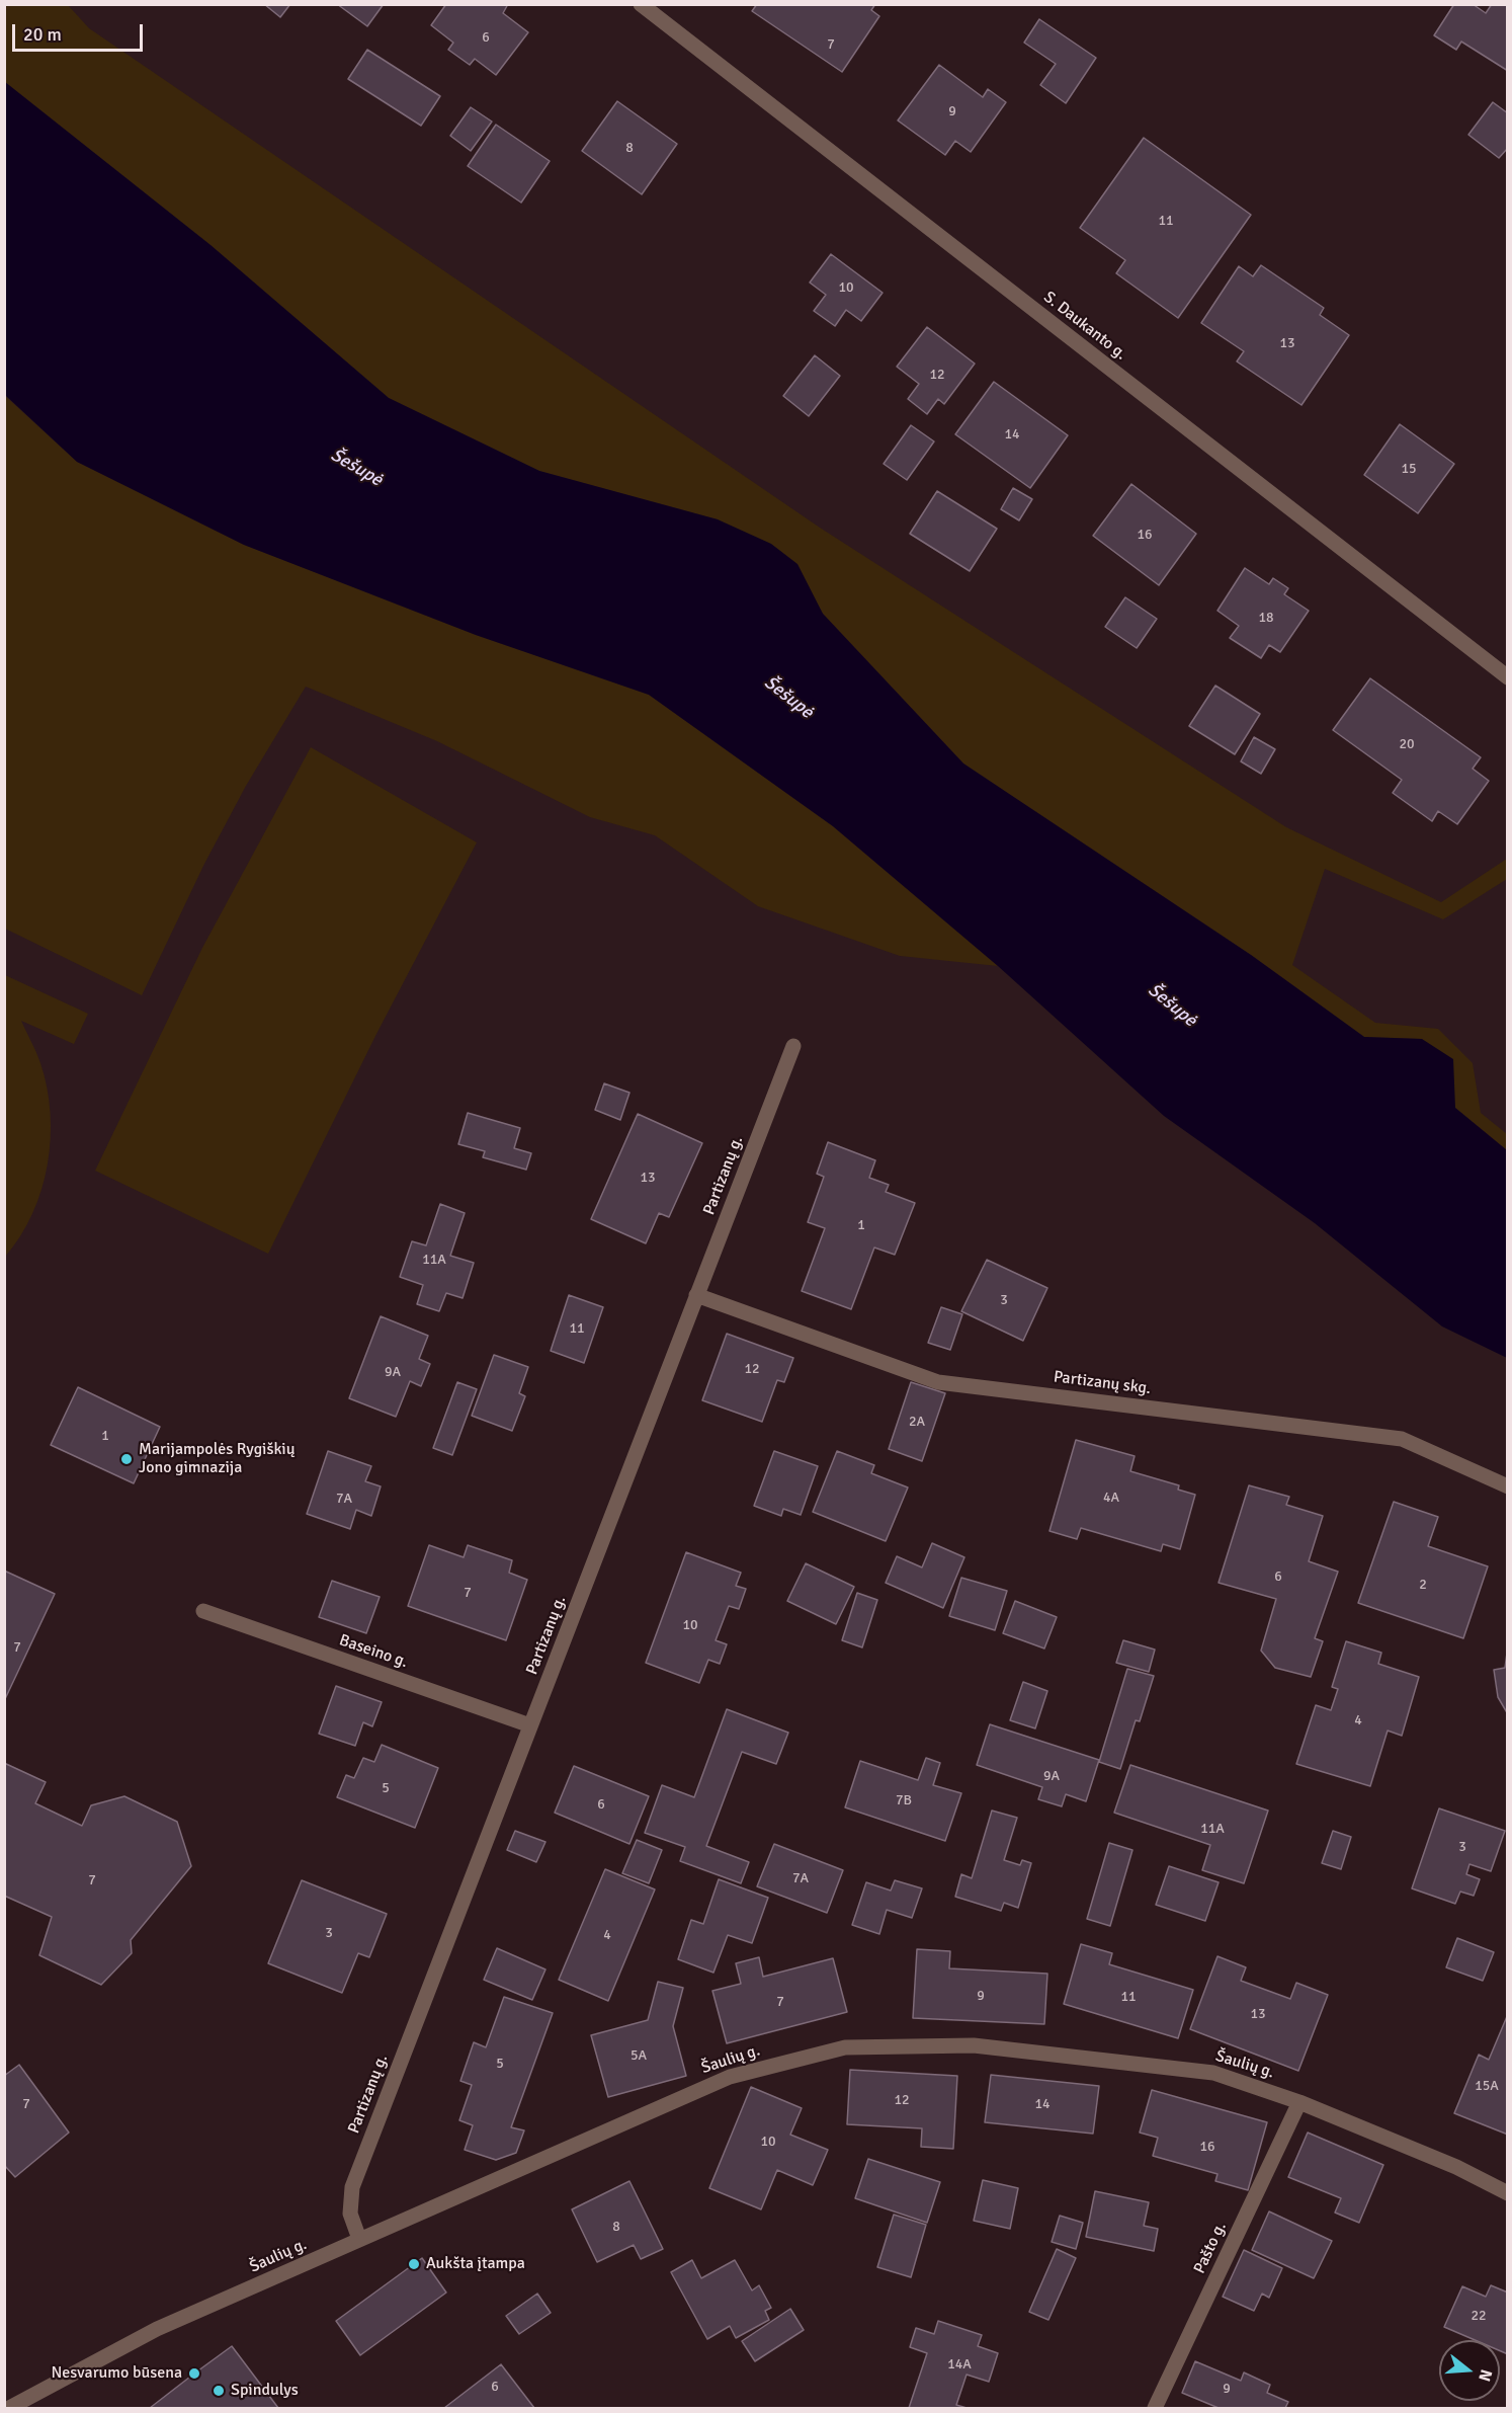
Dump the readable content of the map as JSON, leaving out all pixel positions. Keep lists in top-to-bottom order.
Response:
{
  "streets": {
    "street": [
      "S. Daukanto g.",
      "Partizanų g.",
      "Partizanų skg.",
      "Baseino g.",
      "Šaulių g.",
      "Pašto g."
    ]
  },
  "crossings": [
    ["Partizanų g.", "Partizanų skg."],
    ["Partizanų g.", "Baseino g."],
    ["Partizanų g.", "Šaulių g."],
    ["Šaulių g.", "Pašto g."]
  ],
  "water": ["Šešupė"],
  "places": [
    "Marijampolės Rygiškių Jono gimnazija",
    "Aukšta įtampa",
    "Nesvarumo būsena",
    "Spindulys"
  ],
  "house_numbers": [
    "6",
    "7",
    "9",
    "8",
    "11",
    "10",
    "13",
    "12",
    "14",
    "15",
    "16",
    "18",
    "20",
    "13",
    "1",
    "11A",
    "3",
    "11",
    "12",
    "9A",
    "2A",
    "1",
    "4A",
    "7A",
    "6",
    "2",
    "7",
    "10",
    "7",
    "4",
    "9A",
    "5",
    "7B",
    "6",
    "11A",
    "3",
    "7A",
    "7",
    "3",
    "4",
    "9",
    "11",
    "7",
    "13",
    "5A",
    "5",
    "15A",
    "12",
    "7",
    "14",
    "10",
    "16",
    "8",
    "22",
    "14A",
    "6",
    "9"
  ],
  "scale_bar": "20 m",
  "north": "right"
}
